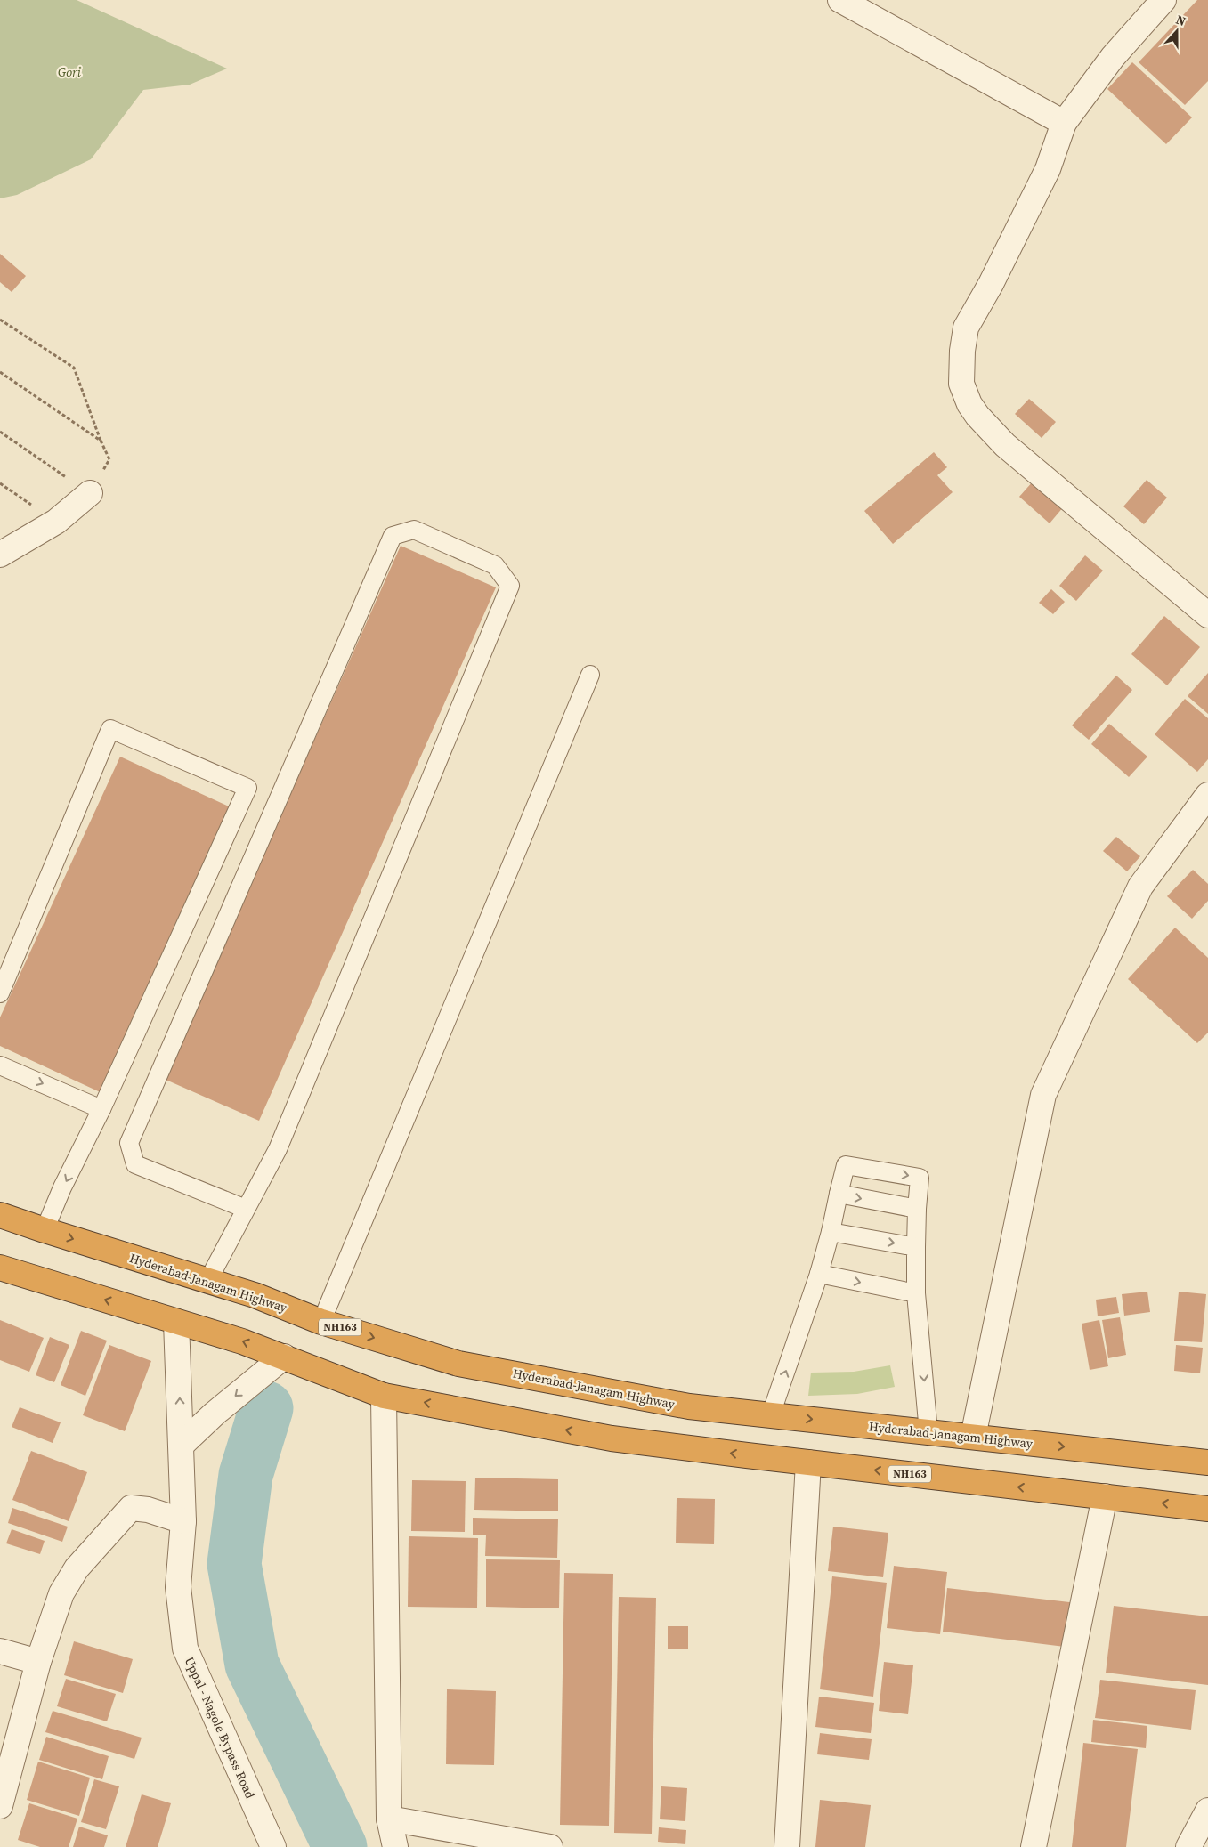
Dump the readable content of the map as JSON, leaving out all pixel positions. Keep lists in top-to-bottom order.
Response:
{
  "streets": {
    "highway": ["Hyderabad-Janagam Highway", "NH163"],
    "street": ["Uppal - Nagole Bypass Road"]
  },
  "crossings": [
    ["NH163", "Uppal - Nagole Bypass Road"]
  ],
  "parks": ["Gori"],
  "north": "top"
}
